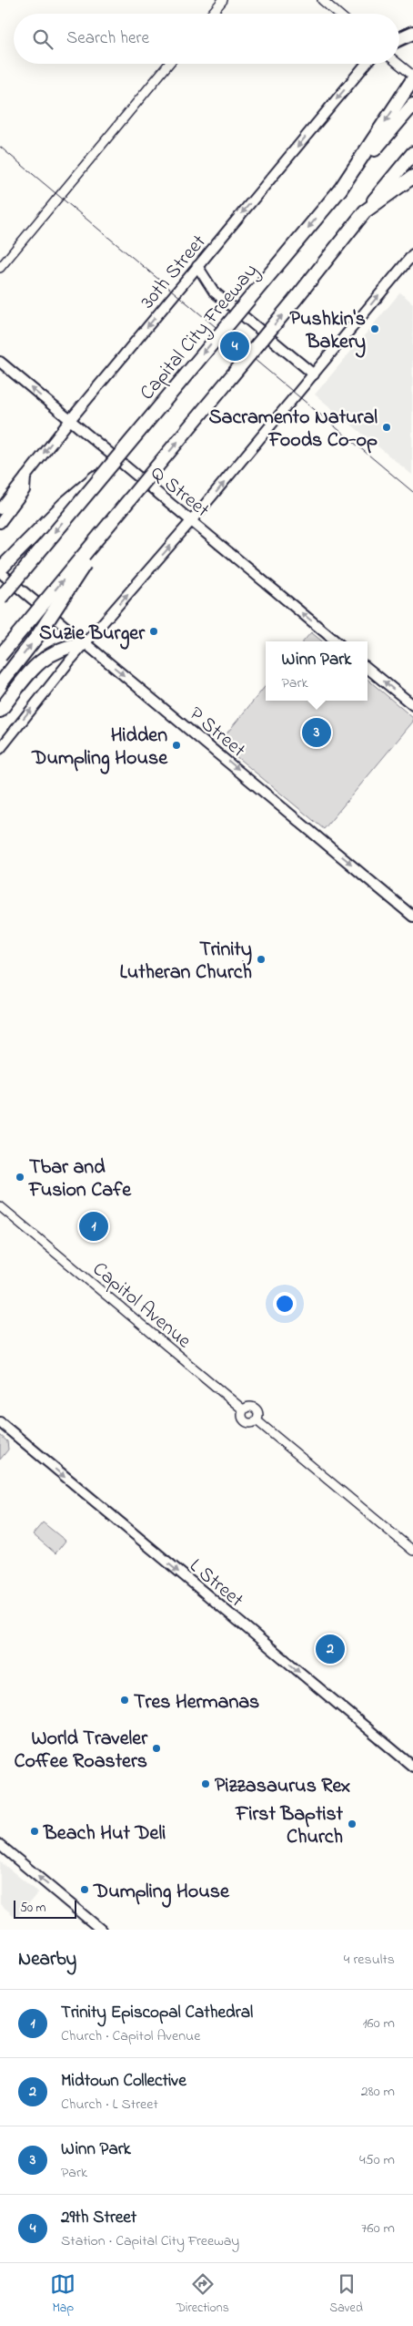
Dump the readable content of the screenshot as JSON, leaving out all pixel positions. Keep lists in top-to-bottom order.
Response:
{
  "streets": {
    "highway": ["Capital City Freeway"],
    "main road": [
      "30th Street",
      "Q Street",
      "P Street",
      "L Street"
    ],
    "street": ["Capitol Avenue"]
  },
  "crossings": [
    ["30th Street", "Q Street"]
  ],
  "one_way": [
    "30th Street",
    "Q Street",
    "P Street",
    "L Street"
  ],
  "places": [
    "Pushkin's Bakery",
    "Sacramento Natural Foods Co-op",
    "Suzie Burger",
    "Hidden Dumpling House",
    "Trinity Lutheran Church",
    "Tbar and Fusion Cafe",
    "Tres Hermanas",
    "World Traveler Coffee Roasters",
    "Pizzasaurus Rex",
    "First Baptist Church",
    "Beach Hut Deli",
    "Dumpling House"
  ],
  "scale_bar": "50 m",
  "page": {
    "search": "Search here",
    "pins": [
      "4",
      "3",
      "1",
      "2"
    ],
    "popup": ["Winn Park", "Park"],
    "scale": "50 m",
    "heading": ["Nearby", "4 results"],
    "list": [
      {
        "mark": "1",
        "name": "Trinity Episcopal Cathedral",
        "note": "Church · Capitol Avenue",
        "value": "160 m"
      },
      {
        "mark": "2",
        "name": "Midtown Collective",
        "note": "Church · L Street",
        "value": "280 m"
      },
      {
        "mark": "3",
        "name": "Winn Park",
        "note": "Park",
        "value": "450 m"
      },
      {
        "mark": "4",
        "name": "29th Street",
        "note": "Station · Capital City Freeway",
        "value": "760 m"
      }
    ],
    "nav": ["Map", "Directions", "Saved"]
  }
}
